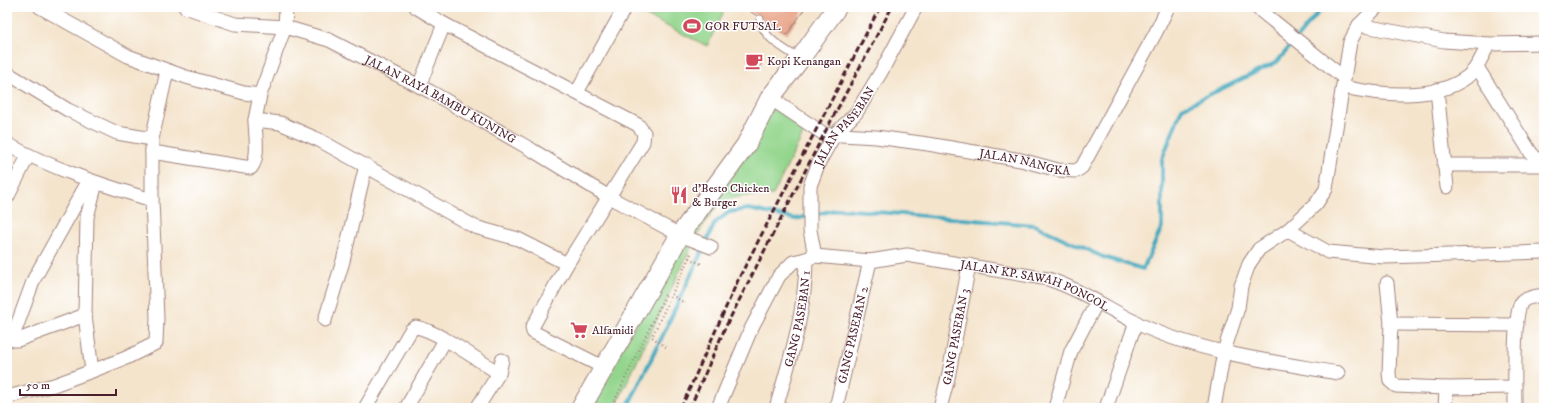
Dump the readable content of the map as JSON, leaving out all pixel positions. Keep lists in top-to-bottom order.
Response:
{
  "streets": {
    "street": [
      "JALAN RAYA BAMBU KUNING",
      "JALAN PASEBAN",
      "JALAN NANGKA",
      "JALAN KP. SAWAH PONCOL",
      "GANG PASEBAN 1",
      "GANG PASEBAN 2",
      "GANG PASEBAN 3"
    ]
  },
  "crossings": [
    ["JALAN PASEBAN", "JALAN NANGKA"],
    ["JALAN PASEBAN", "GANG PASEBAN 1"],
    ["JALAN KP. SAWAH PONCOL", "GANG PASEBAN 1"],
    ["JALAN KP. SAWAH PONCOL", "GANG PASEBAN 2"],
    ["JALAN KP. SAWAH PONCOL", "GANG PASEBAN 3"]
  ],
  "places": {
    "sports": ["GOR FUTSAL"],
    "cafe": ["Kopi Kenangan"],
    "restaurant": ["d'Besto Chicken & Burger"],
    "supermarket": ["Alfamidi"]
  },
  "scale_bar": "50 m"
}
